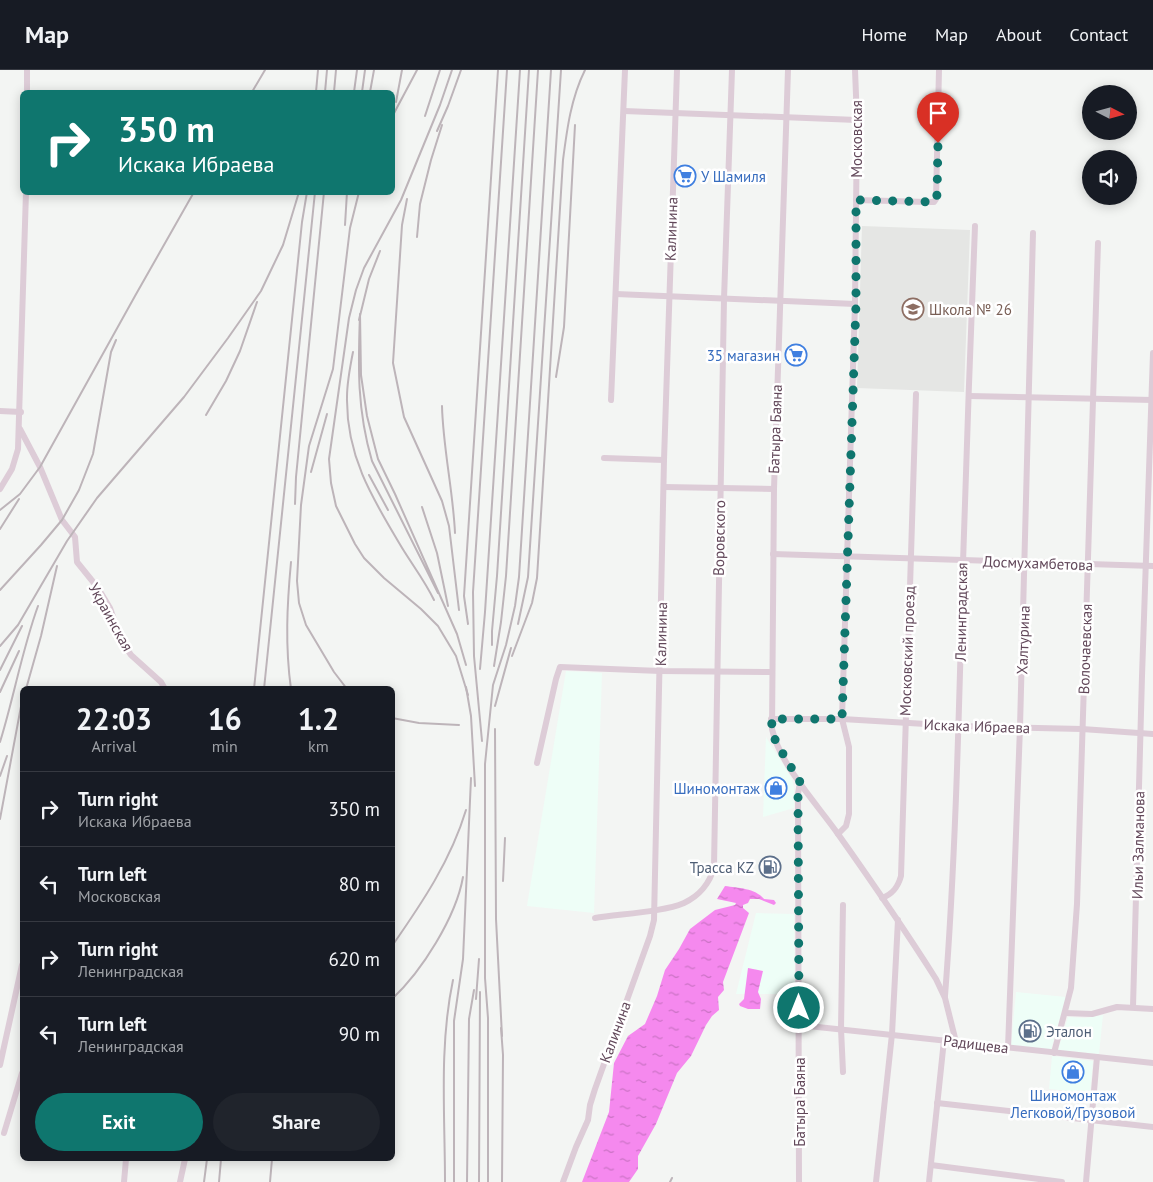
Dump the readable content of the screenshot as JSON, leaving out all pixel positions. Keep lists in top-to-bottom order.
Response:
{
  "streets": {
    "street": [
      "Московская",
      "Калинина",
      "Батыра Баяна",
      "Воровского",
      "Досмухамбетова",
      "Ленинградская",
      "Украинская",
      "Халтурина",
      "Волочаевская",
      "Московский проезд",
      "Искака Ибраева",
      "Ильи Залманова",
      "Радищева"
    ]
  },
  "crossings": [
    ["Московская", "Батыра Баяна"],
    ["Московская", "Досмухамбетова"],
    ["Московская", "Искака Ибраева"],
    ["Калинина", "Воровского"],
    ["Батыра Баяна", "Досмухамбетова"],
    ["Батыра Баяна", "Ленинградская"],
    ["Батыра Баяна", "Московский проезд"],
    ["Батыра Баяна", "Искака Ибраева"],
    ["Батыра Баяна", "Радищева"],
    ["Досмухамбетова", "Ленинградская"],
    ["Досмухамбетова", "Халтурина"],
    ["Досмухамбетова", "Волочаевская"],
    ["Досмухамбетова", "Московский проезд"],
    ["Досмухамбетова", "Ильи Залманова"],
    ["Ленинградская", "Искака Ибраева"],
    ["Халтурина", "Искака Ибраева"],
    ["Халтурина", "Радищева"],
    ["Волочаевская", "Искака Ибраева"],
    ["Волочаевская", "Радищева"],
    ["Московский проезд", "Искака Ибраева"],
    ["Искака Ибраева", "Ильи Залманова"]
  ],
  "places": {
    "supermarket": ["У Шамиля", "35 магазин"],
    "school or university": ["Школа № 26"],
    "shop": ["Шиномонтаж", "Шиномонтаж Легковой/Грузовой"],
    "fuel station": ["Трасса KZ", "Эталон"]
  },
  "north": "right",
  "page": {
    "header": "Map",
    "nav": [
      "Home",
      "Map",
      "About",
      "Contact"
    ],
    "turn": ["350 m", "Искака Ибраева"],
    "eta": [
      "22:03",
      "Arrival",
      "16",
      "min",
      "1.2",
      "km"
    ],
    "list": [
      {
        "name": "Turn right",
        "note": "Искака Ибраева",
        "value": "350 m"
      },
      {
        "name": "Turn left",
        "note": "Московская",
        "value": "80 m"
      },
      {
        "name": "Turn right",
        "note": "Ленинградская",
        "value": "620 m"
      },
      {
        "name": "Turn left",
        "note": "Ленинградская",
        "value": "90 m"
      }
    ],
    "buttons": ["Exit", "Share"]
  }
}
